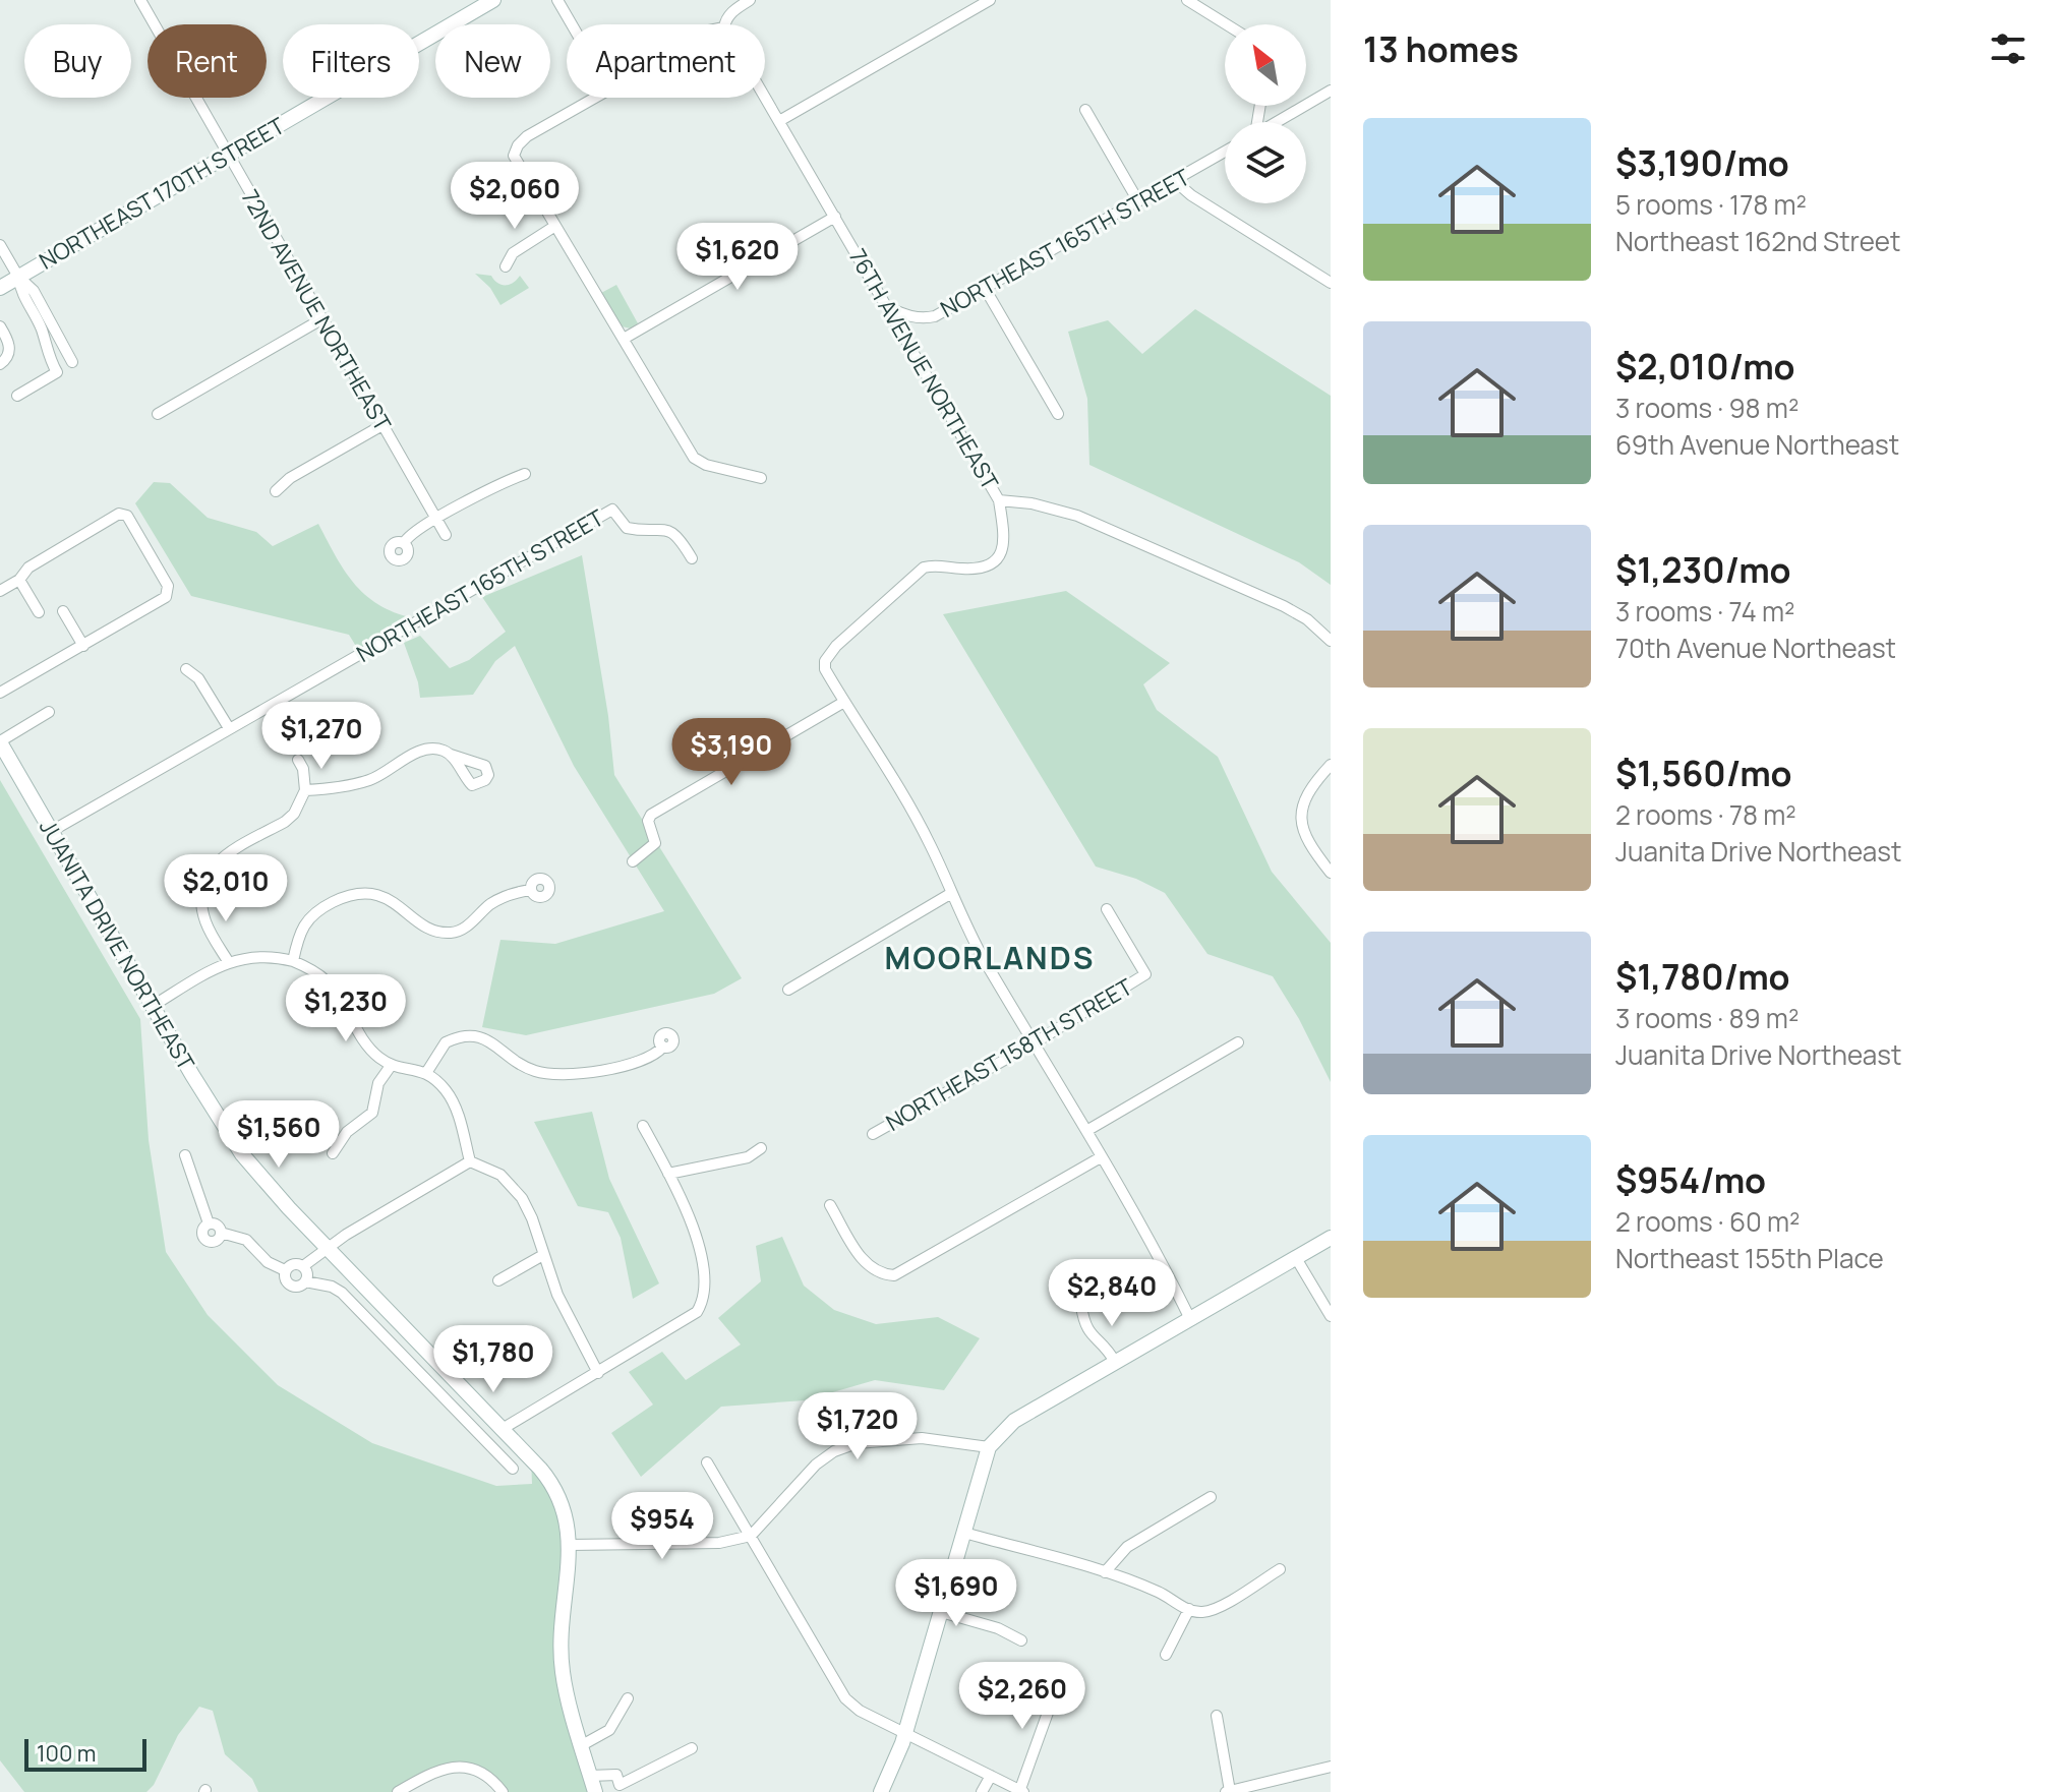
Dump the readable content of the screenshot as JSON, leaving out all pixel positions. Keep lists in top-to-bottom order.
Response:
{
  "streets": {
    "main road": ["NORTHEAST 170TH STREET", "JUANITA DRIVE NORTHEAST"],
    "street": [
      "NORTHEAST 165TH STREET",
      "72ND AVENUE NORTHEAST",
      "76TH AVENUE NORTHEAST",
      "NORTHEAST 158TH STREET"
    ]
  },
  "crossings": [
    ["NORTHEAST 170TH STREET", "72ND AVENUE NORTHEAST"],
    ["NORTHEAST 165TH STREET", "76TH AVENUE NORTHEAST"],
    ["NORTHEAST 165TH STREET", "JUANITA DRIVE NORTHEAST"]
  ],
  "districts": ["MOORLANDS"],
  "scale_bar": "100 m",
  "north": "top left",
  "page": {
    "heading": "13 homes",
    "chip": [
      "Buy",
      "Rent",
      "Filters",
      "New",
      "Apartment"
    ],
    "list": [
      {
        "name": "$3,190/mo",
        "note": "5 rooms · 178 m² · Northeast 162nd Street"
      },
      {
        "name": "$2,010/mo",
        "note": "3 rooms · 98 m² · 69th Avenue Northeast"
      },
      {
        "name": "$1,230/mo",
        "note": "3 rooms · 74 m² · 70th Avenue Northeast"
      },
      {
        "name": "$1,560/mo",
        "note": "2 rooms · 78 m² · Juanita Drive Northeast"
      },
      {
        "name": "$1,780/mo",
        "note": "3 rooms · 89 m² · Juanita Drive Northeast"
      },
      {
        "name": "$954/mo",
        "note": "2 rooms · 60 m² · Northeast 155th Place"
      }
    ],
    "price": [
      "$2,060",
      "$1,620",
      "$1,270",
      "$3,190",
      "$2,010",
      "$1,230",
      "$1,560",
      "$2,840",
      "$1,780",
      "$1,720",
      "$954",
      "$1,690",
      "$2,260"
    ],
    "scale": "100 m"
  }
}
